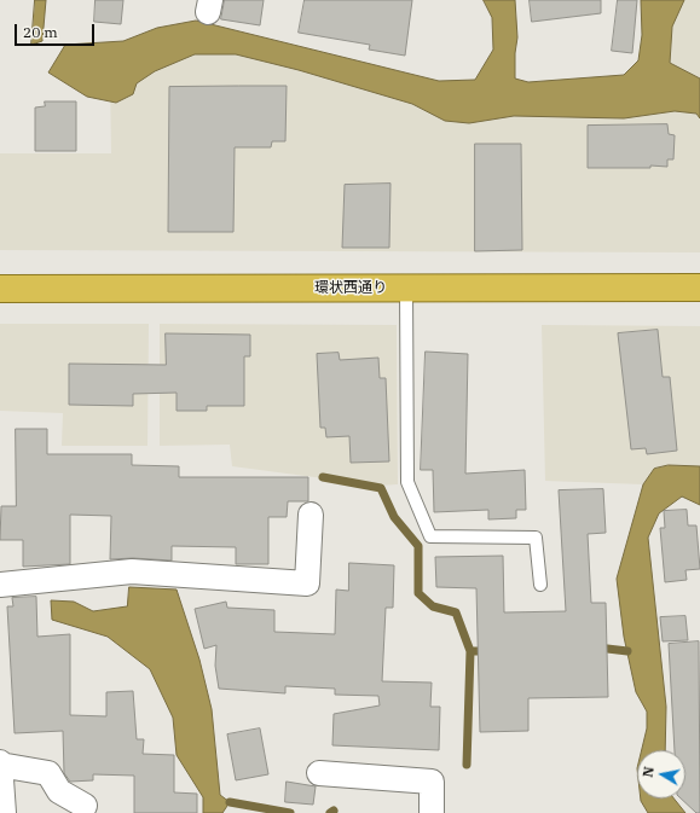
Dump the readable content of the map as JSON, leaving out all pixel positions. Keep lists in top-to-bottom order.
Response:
{
  "streets": {
    "highway": ["環状西通り"]
  },
  "scale_bar": "20 m",
  "north": "left"
}
